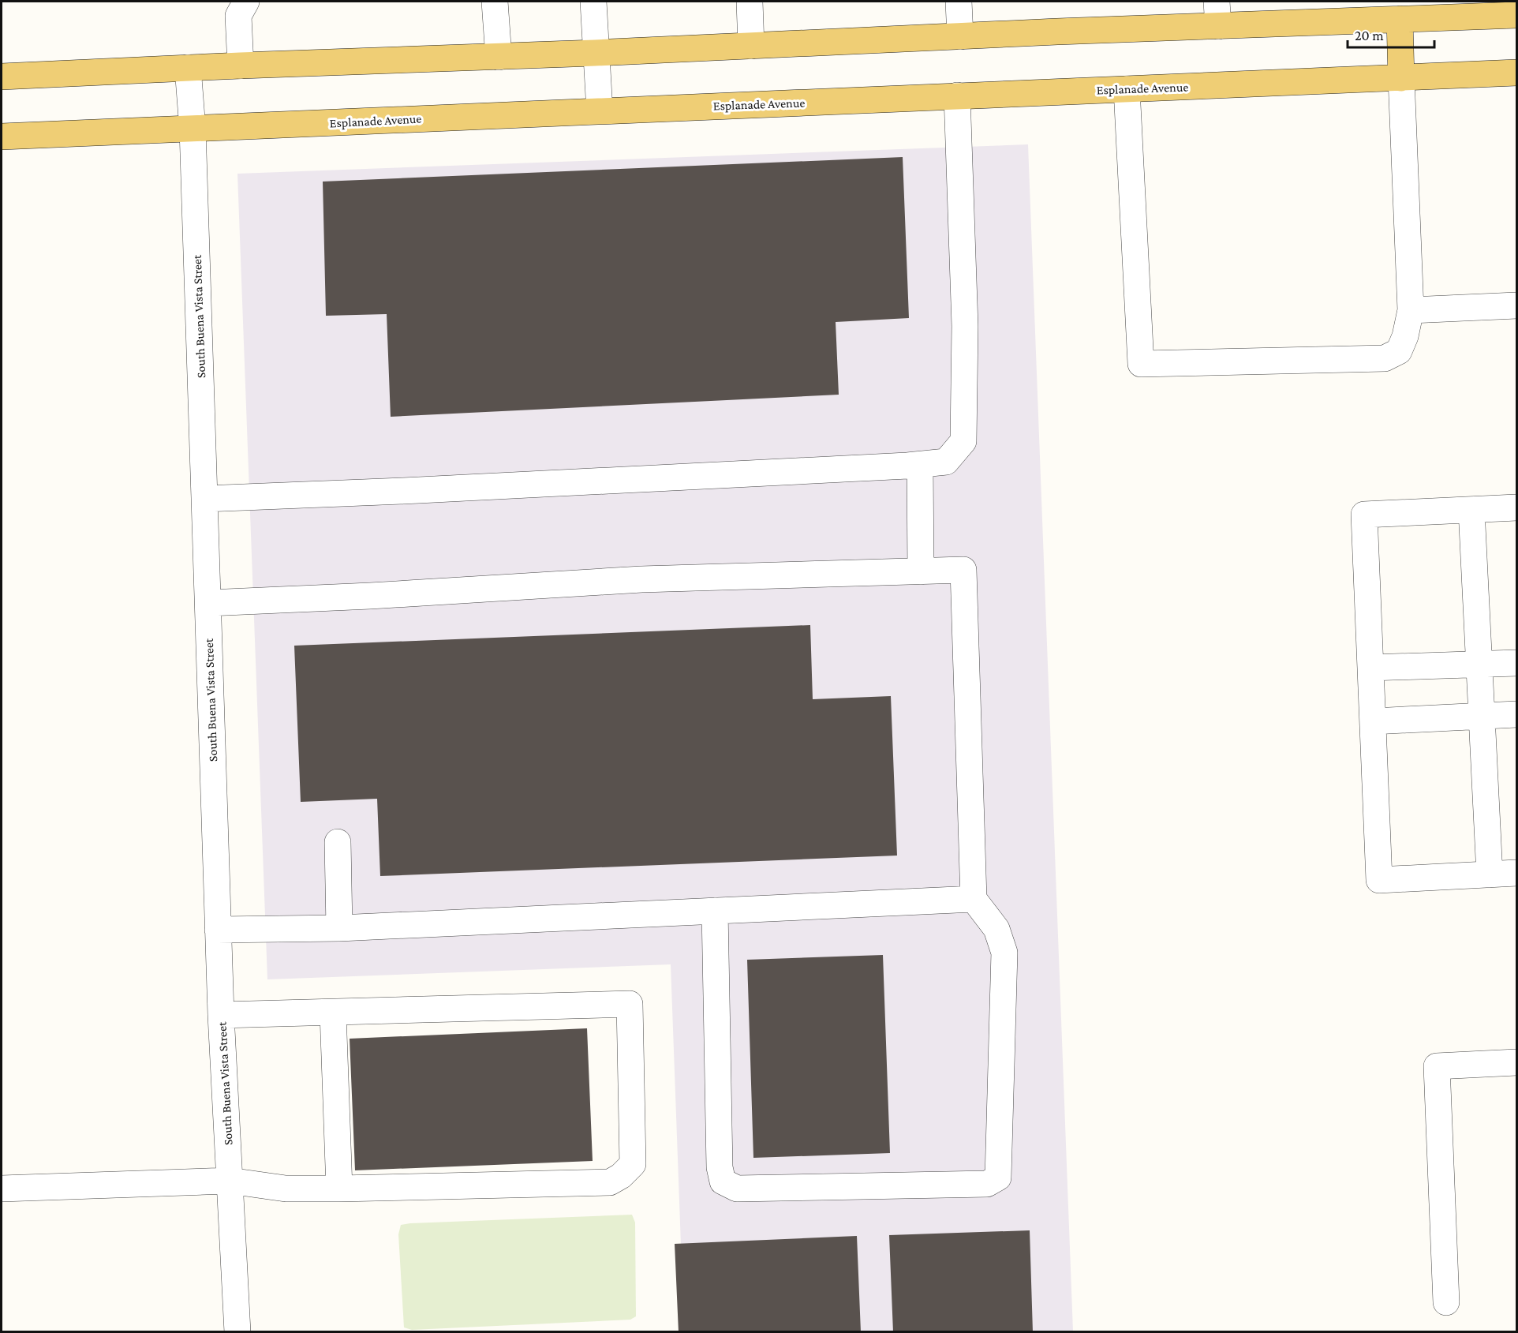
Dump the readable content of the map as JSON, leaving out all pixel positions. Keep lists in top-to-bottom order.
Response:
{
  "streets": {
    "main road": ["Esplanade Avenue"],
    "street": ["South Buena Vista Street"]
  },
  "crossings": [
    ["Esplanade Avenue", "South Buena Vista Street"]
  ],
  "scale_bar": "20 m"
}
